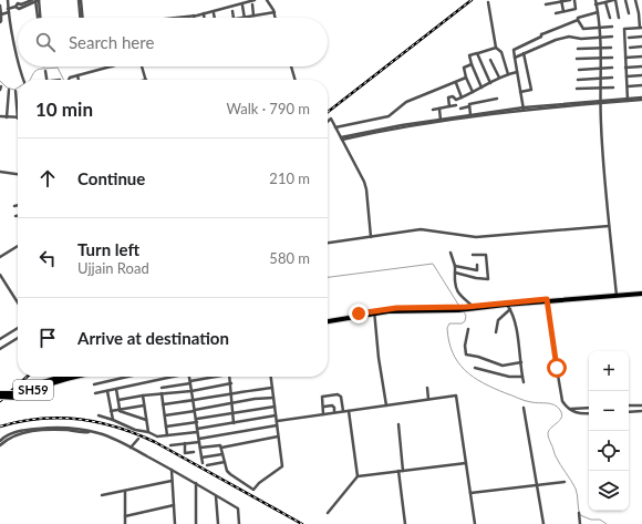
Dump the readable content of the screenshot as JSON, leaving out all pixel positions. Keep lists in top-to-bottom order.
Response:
{
  "streets": {
    "main road": ["SH59"]
  },
  "page": {
    "search": "Search here",
    "heading": ["10 min", "Walk · 790 m"],
    "list": [
      ["Continue", "210 m"],
      ["Turn left", "Ujjain Road", "580 m"],
      "Arrive at destination"
    ],
    "map_buttons": ["+", "−"]
  }
}
